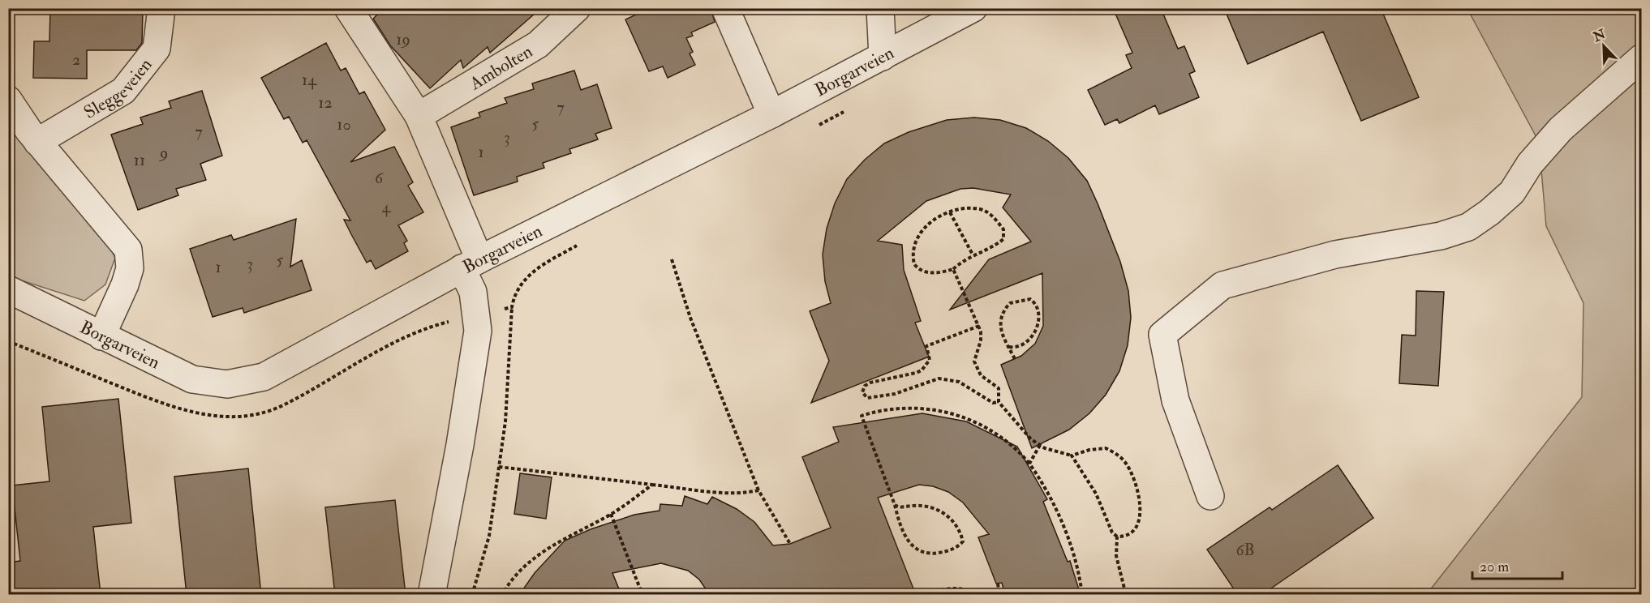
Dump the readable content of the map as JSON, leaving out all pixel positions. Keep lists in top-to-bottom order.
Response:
{
  "streets": {
    "street": ["Ambolten", "Borgarveien", "Sleggeveien"]
  },
  "house_numbers": [
    "19",
    "2",
    "14",
    "12",
    "7",
    "5",
    "10",
    "7",
    "3",
    "1",
    "9",
    "11",
    "6",
    "4",
    "5",
    "3",
    "1",
    "6B"
  ],
  "scale_bar": "20 m",
  "north": "top left"
}
